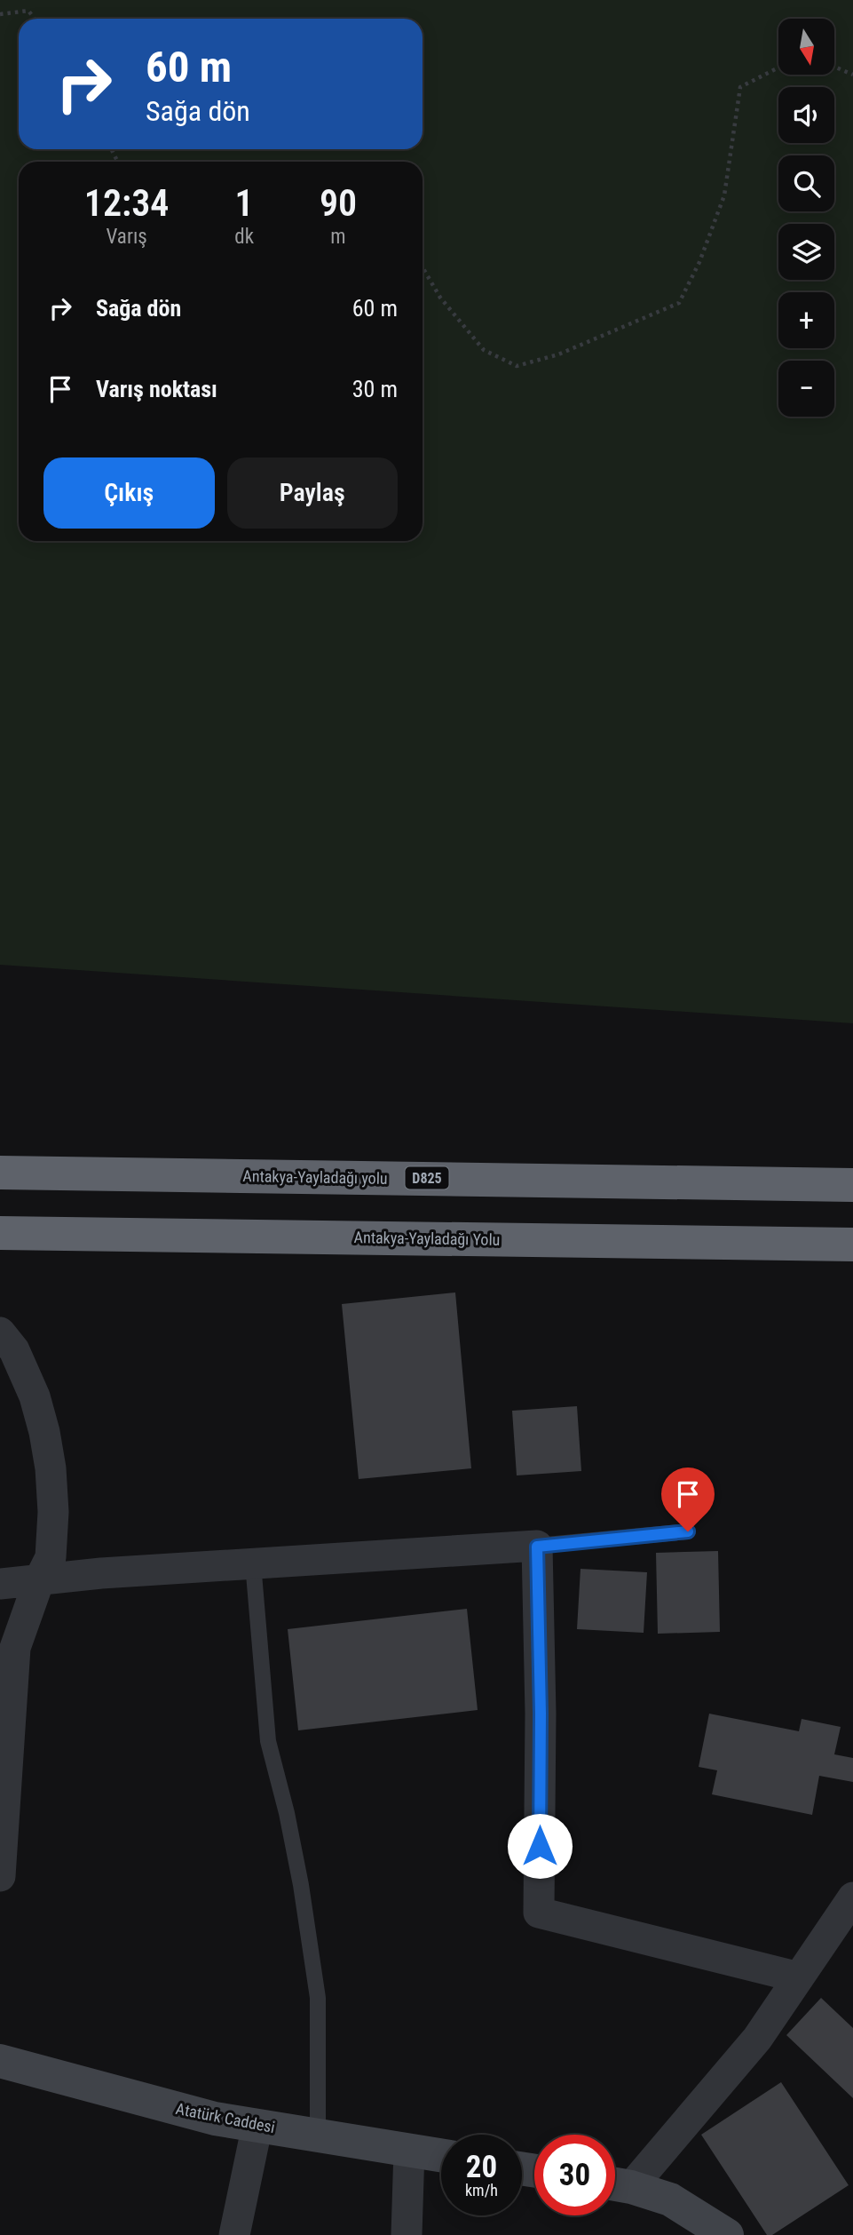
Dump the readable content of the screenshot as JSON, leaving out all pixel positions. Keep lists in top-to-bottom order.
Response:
{
  "streets": {
    "highway": ["Antakya-Yayladağı yolu", "D825", "Antakya-Yayladağı Yolu"],
    "main road": ["Atatürk Caddesi"]
  },
  "north": "bottom",
  "page": {
    "map_buttons": ["+", "−"],
    "turn": ["60 m", "Sağa dön"],
    "eta": [
      "12:34",
      "Varış",
      "1",
      "dk",
      "90",
      "m"
    ],
    "list": [
      {
        "name": "Sağa dön",
        "value": "60 m"
      },
      {
        "name": "Varış noktası",
        "value": "30 m"
      }
    ],
    "buttons": ["Çıkış", "Paylaş"],
    "speed": "20 km/h",
    "limit": "30"
  }
}
